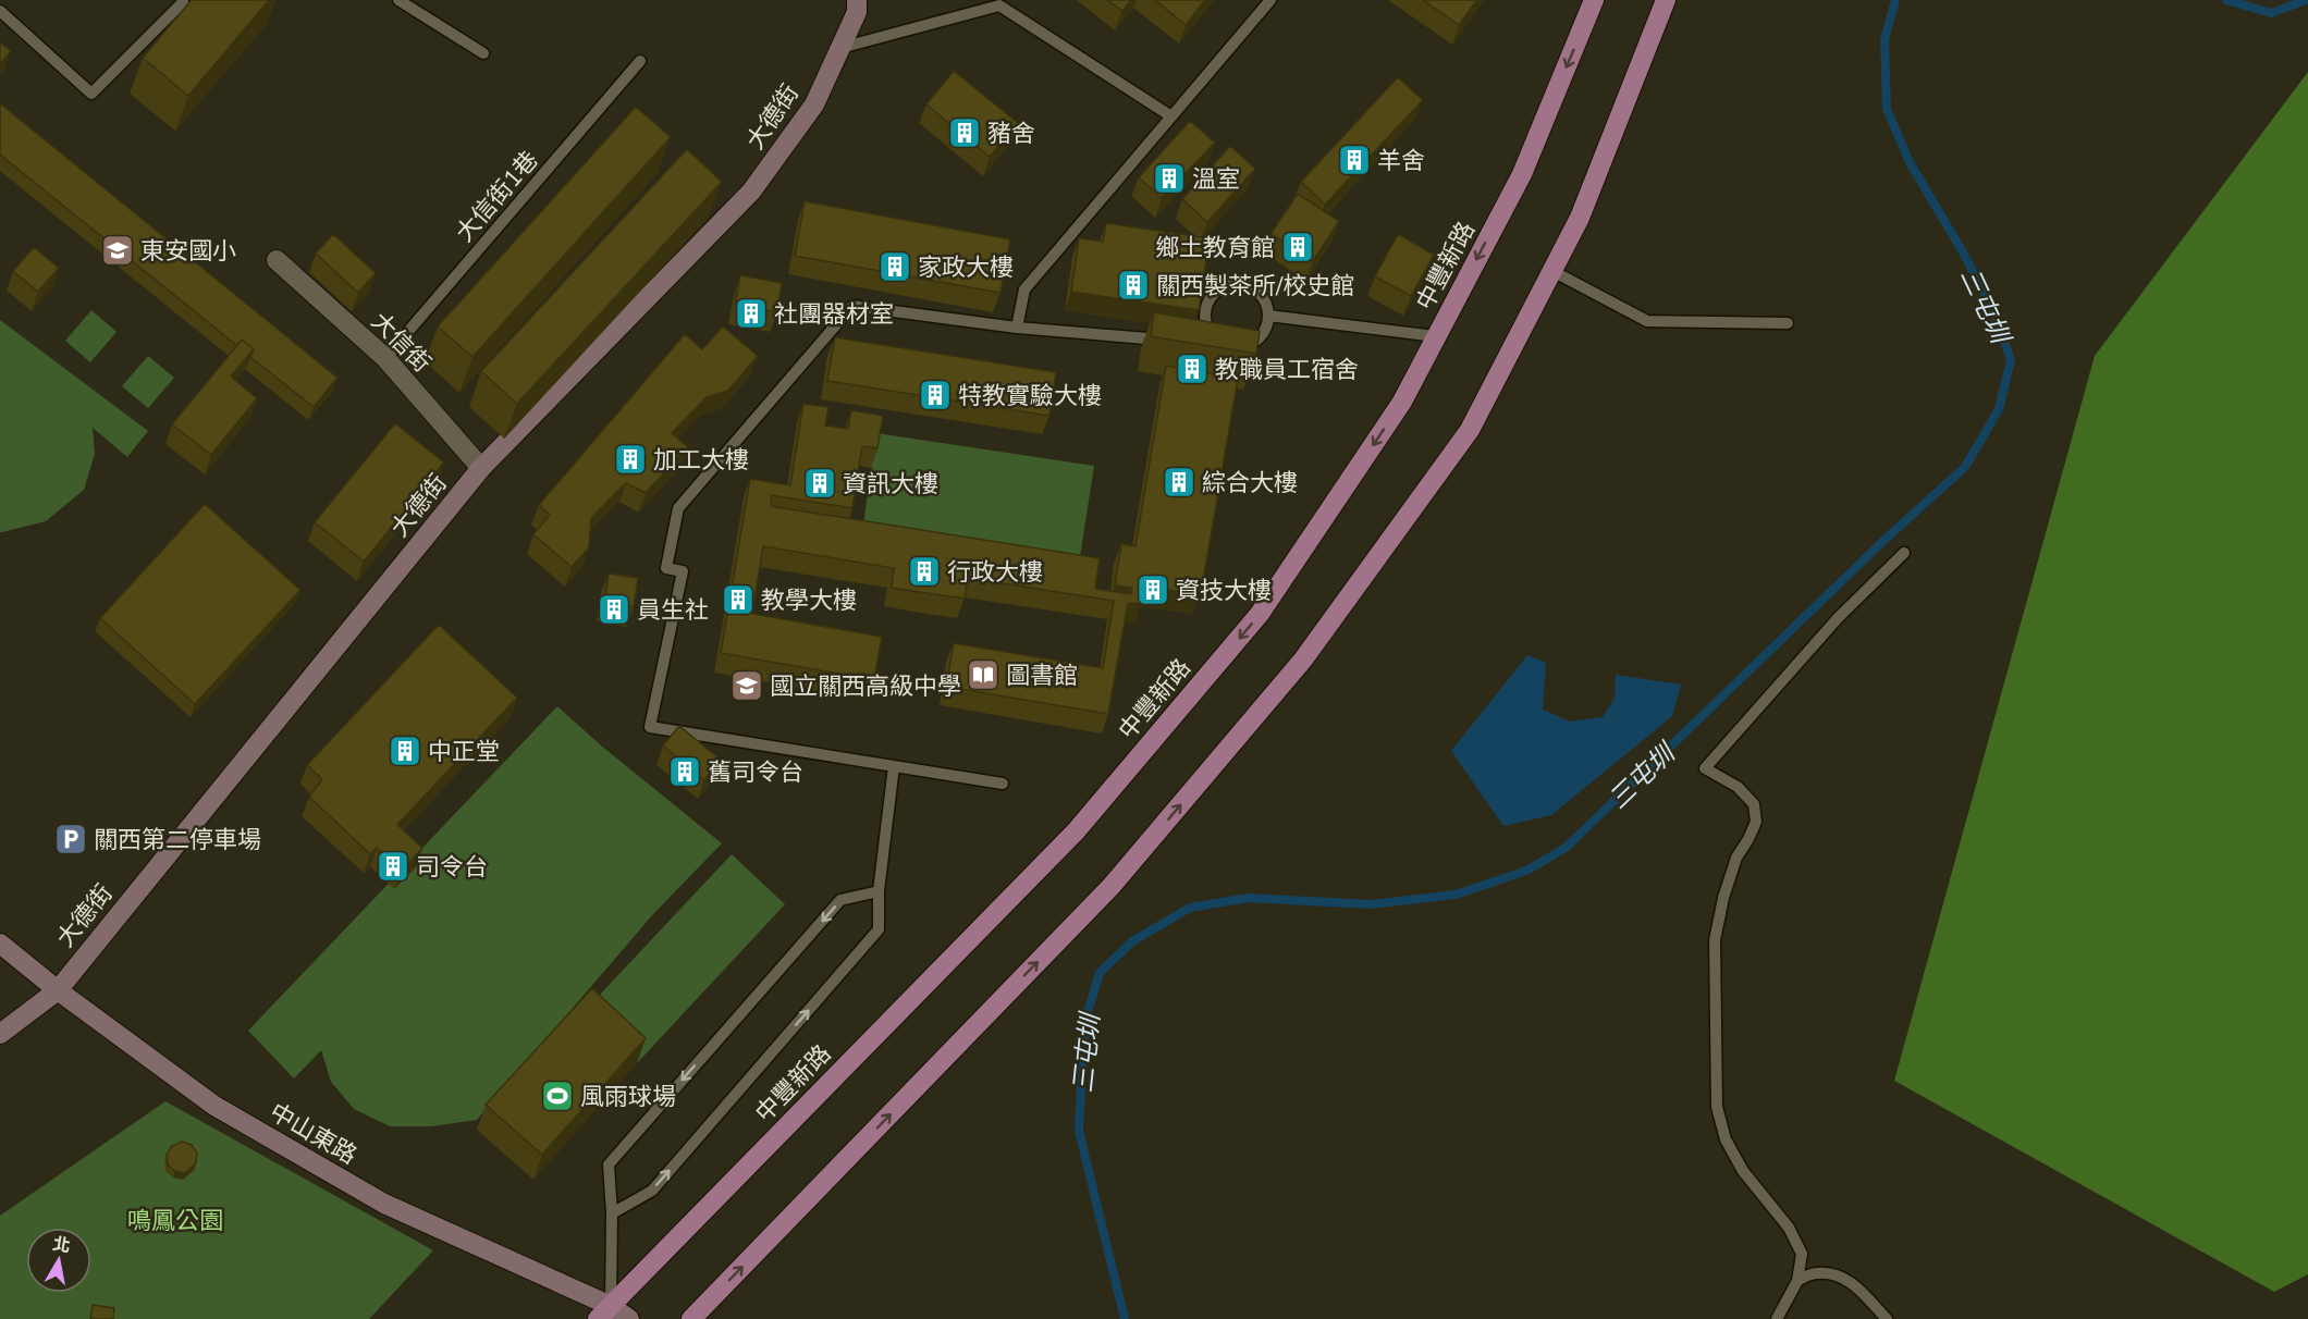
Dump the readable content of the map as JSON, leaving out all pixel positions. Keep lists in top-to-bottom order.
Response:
{
  "streets": {
    "main road": ["中豐新路"],
    "street": ["大德街", "大信街", "中山東路"],
    "lane": ["大信街1巷"]
  },
  "crossings": [
    ["大德街", "大信街"],
    ["大德街", "中山東路"],
    ["大信街1巷", "大信街"],
    ["中豐新路", "中山東路"]
  ],
  "water": ["三屯圳"],
  "parks": ["鳴鳳公園"],
  "places": {
    "building": [
      "豬舍",
      "羊舍",
      "溫室",
      "鄉土教育館",
      "家政大樓",
      "關西製茶所/校史館",
      "社團器材室",
      "教職員工宿舍",
      "特教實驗大樓",
      "加工大樓",
      "綜合大樓",
      "資訊大樓",
      "行政大樓",
      "資技大樓",
      "教學大樓",
      "員生社",
      "中正堂",
      "舊司令台",
      "司令台"
    ],
    "school or university": ["東安國小", "國立關西高級中學"],
    "library": ["圖書館"],
    "parking": ["關西第二停車場"],
    "sports": ["風雨球場"]
  },
  "north": "top"
}
